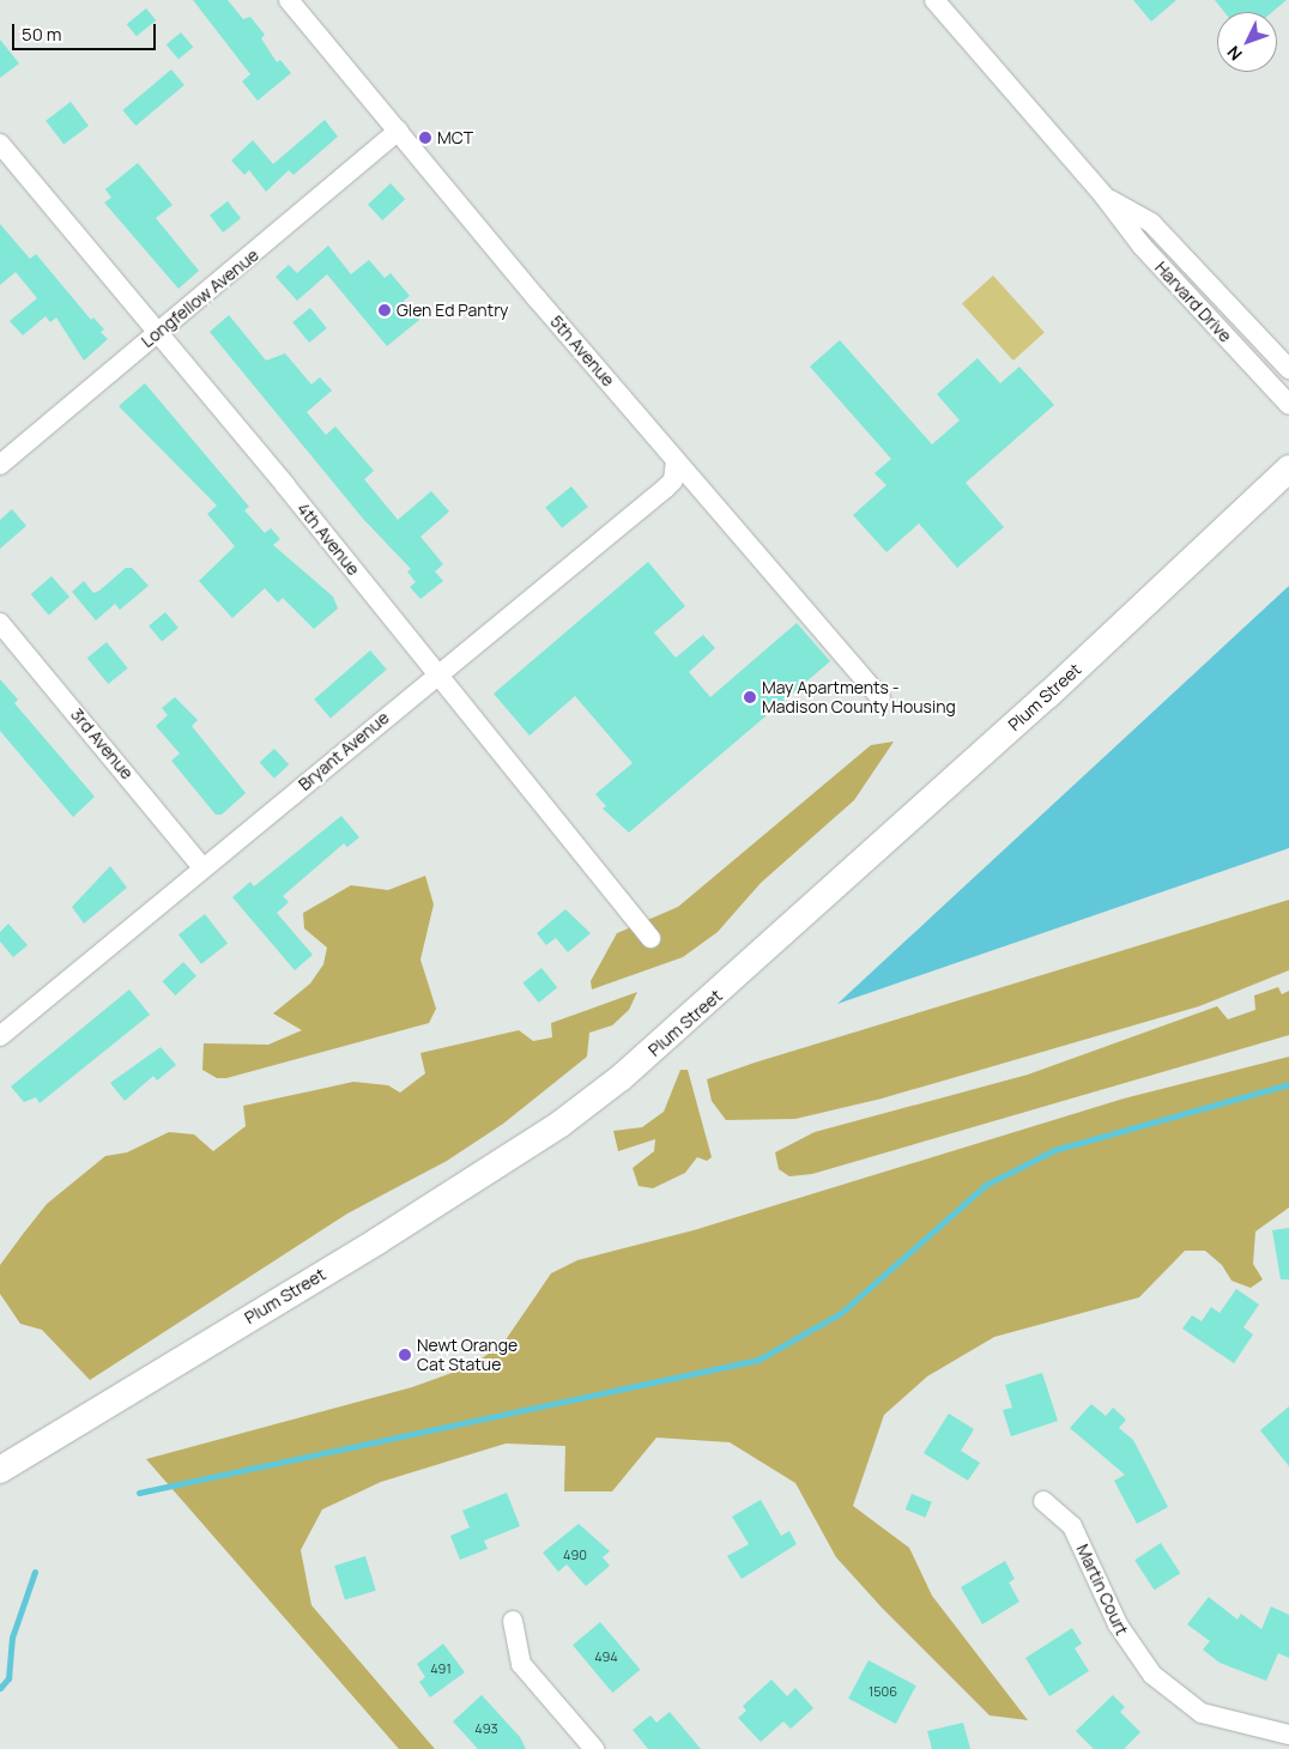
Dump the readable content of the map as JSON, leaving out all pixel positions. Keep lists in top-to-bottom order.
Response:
{
  "streets": {
    "main road": ["Plum Street"],
    "street": [
      "Longfellow Avenue",
      "Harvard Drive",
      "5th Avenue",
      "4th Avenue",
      "3rd Avenue",
      "Bryant Avenue",
      "Martin Court"
    ]
  },
  "crossings": [
    ["Longfellow Avenue", "5th Avenue"],
    ["Longfellow Avenue", "4th Avenue"],
    ["5th Avenue", "Bryant Avenue"],
    ["4th Avenue", "Bryant Avenue"],
    ["3rd Avenue", "Bryant Avenue"]
  ],
  "places": [
    "MCT",
    "Glen Ed Pantry",
    "May Apartments - Madison County Housing",
    "Newt Orange Cat Statue"
  ],
  "house_numbers": [
    "490",
    "494",
    "491",
    "1506",
    "493"
  ],
  "scale_bar": "50 m",
  "north": "bottom left"
}
